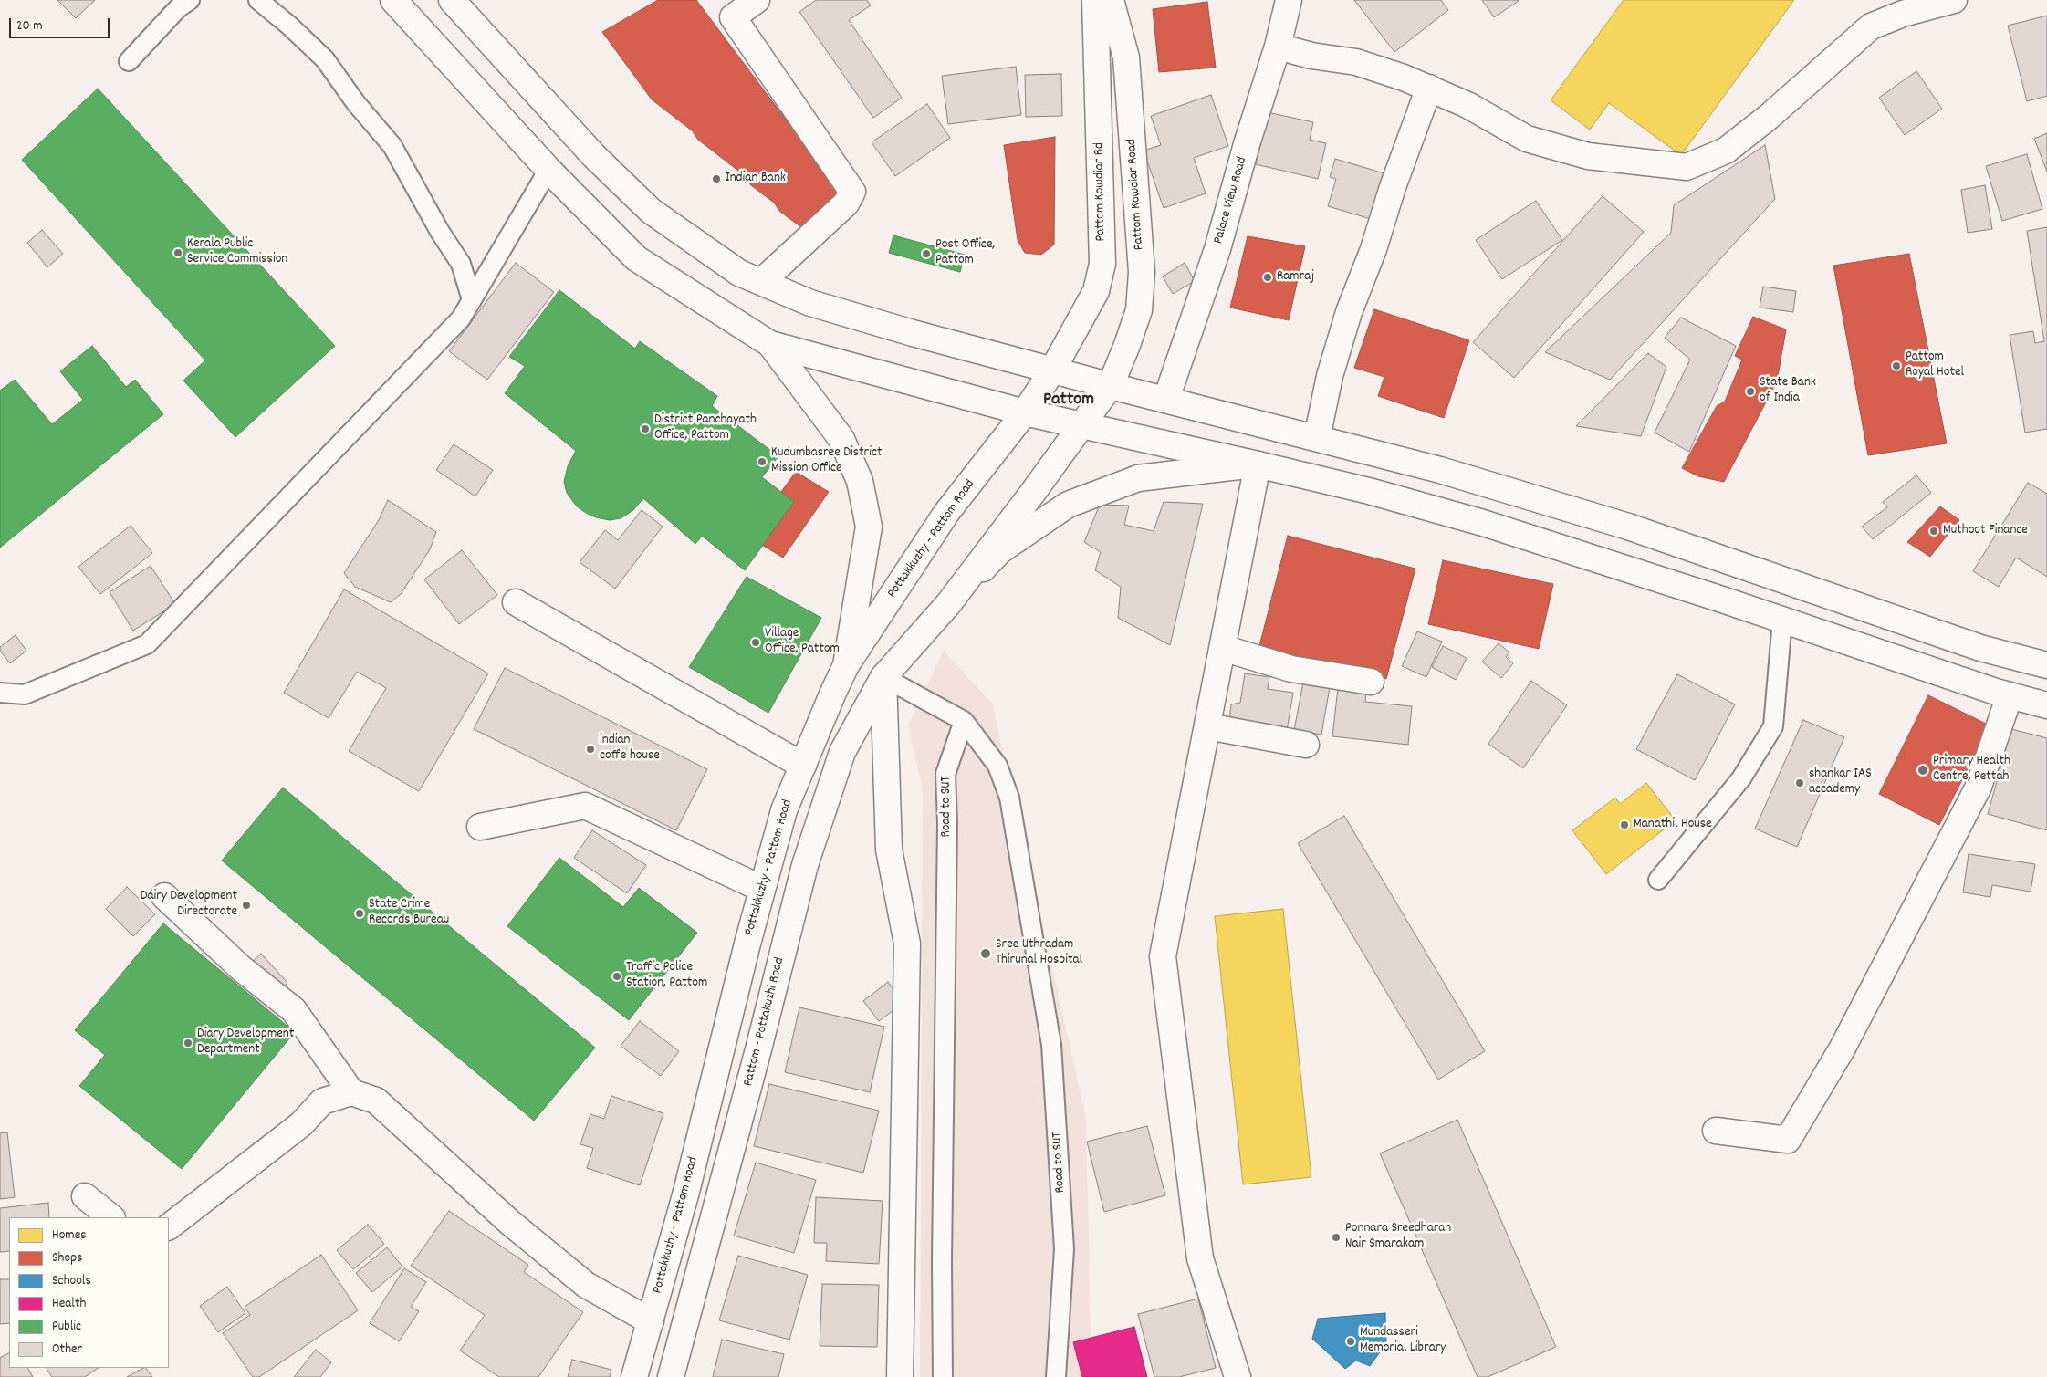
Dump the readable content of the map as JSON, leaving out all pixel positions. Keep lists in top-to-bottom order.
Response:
{
  "streets": {
    "main road": [
      "Pattom Kowdiar Rd.",
      "Pattom Kowdiar Road",
      "Palace View Road",
      "Pottakkuzhy - Pattom Road",
      "Pattom - Pottakuzhi Road"
    ],
    "lane": ["Road to SUT"]
  },
  "crossings": [
    ["Pattom Kowdiar Road", "Pattom - Pottakuzhi Road"]
  ],
  "districts": ["Pattom"],
  "places": [
    "Indian Bank",
    "Kerala Public Service Commission",
    "Post Office, Pattom",
    "Ramraj",
    "Pattom Royal Hotel",
    "State Bank of India",
    "District Panchayath Office, Pattom",
    "Kudumbasree District Mission Office",
    "Muthoot Finance",
    "Village Office, Pattom",
    "indian coffe house",
    "Primary Health Centre, Pettah",
    "shankar IAS accademy",
    "Manathil House",
    "Dairy Development Directorate",
    "State Crime Records Bureau",
    "Sree Uthradam Thirunal Hospital",
    "Traffic Police Station, Pattom",
    "Diary Development Department",
    "Ponnara Sreedharan Nair Smarakam",
    "Mundasseri Memorial Library"
  ],
  "legend": [
    "Homes",
    "Shops",
    "Schools",
    "Health",
    "Public",
    "Other"
  ],
  "scale_bar": "20 m"
}
